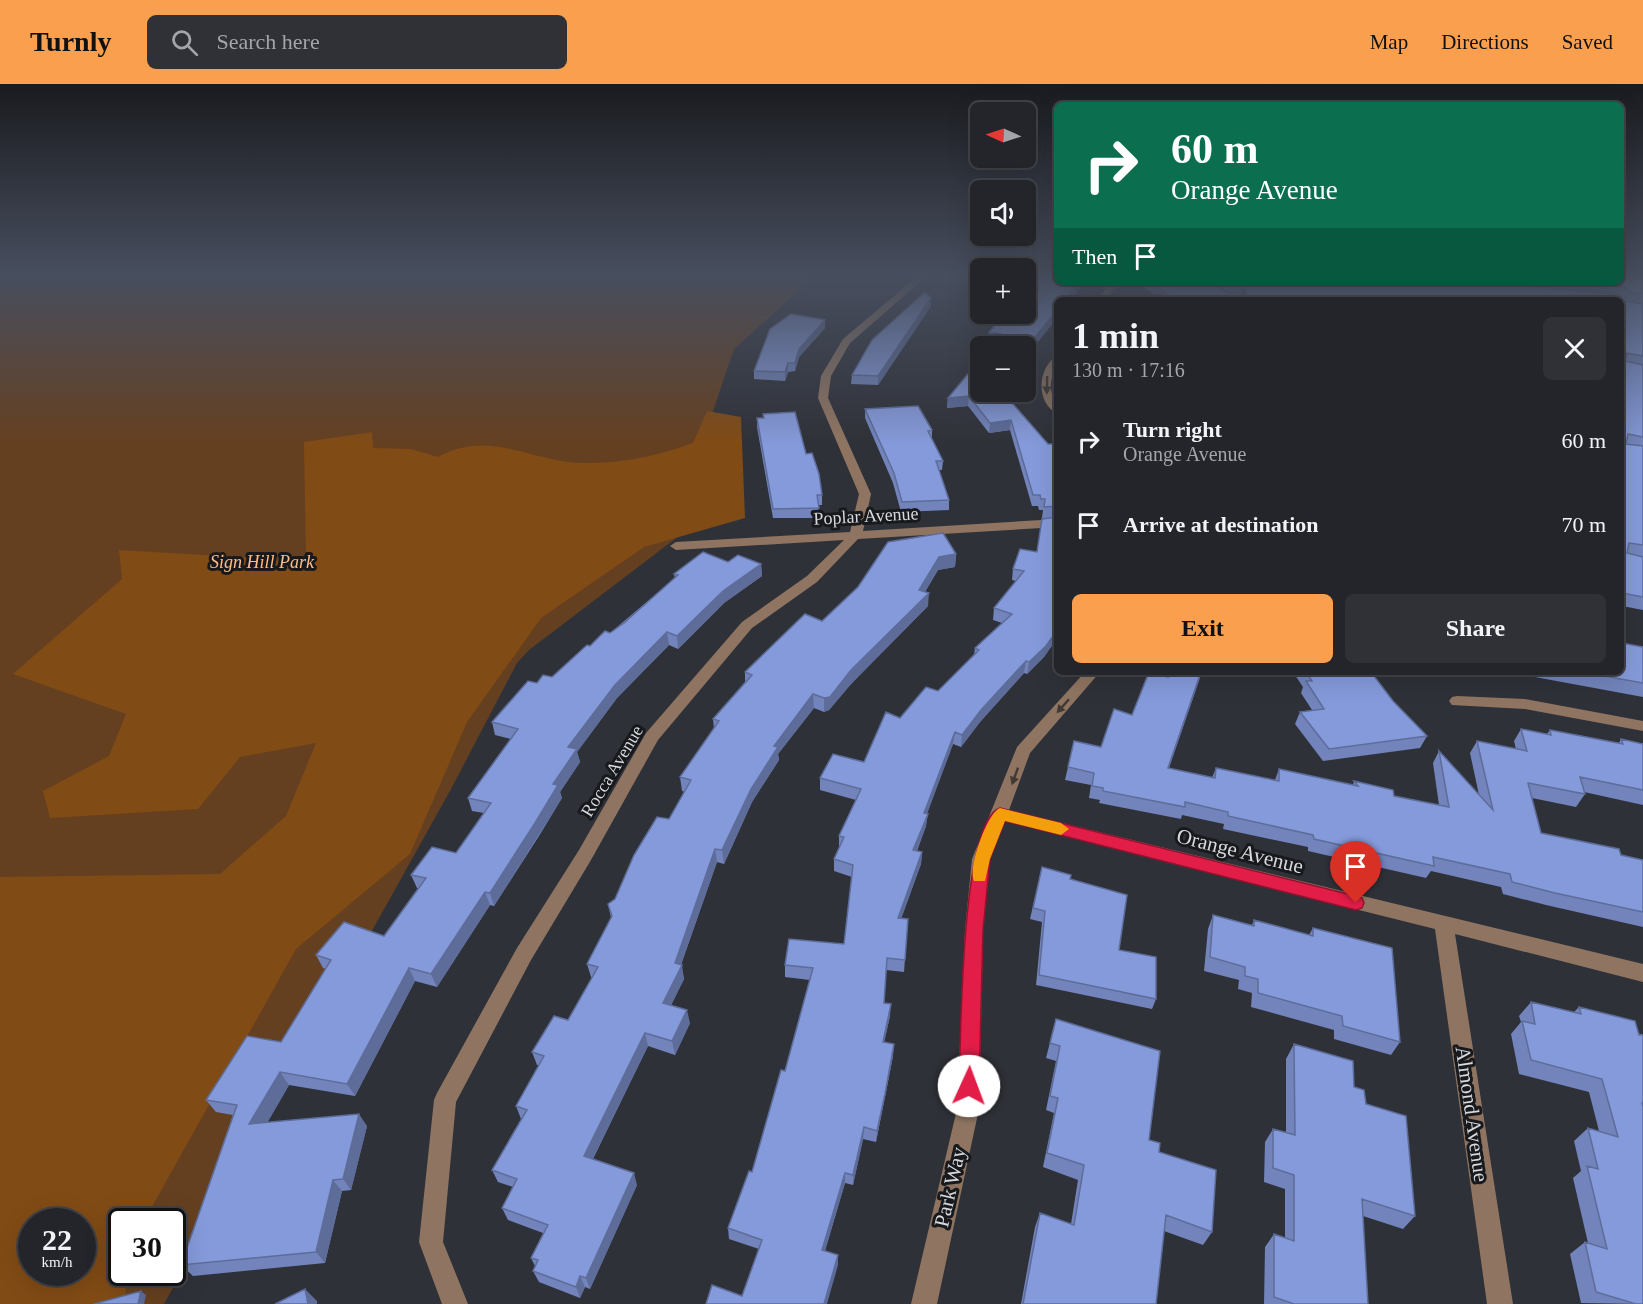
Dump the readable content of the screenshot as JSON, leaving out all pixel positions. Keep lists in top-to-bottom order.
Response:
{
  "streets": {
    "street": [
      "Poplar Avenue",
      "Rocca Avenue",
      "Orange Avenue",
      "Almond Avenue",
      "Park Way"
    ]
  },
  "crossings": [
    ["Poplar Avenue", "Rocca Avenue"],
    ["Orange Avenue", "Almond Avenue"],
    ["Orange Avenue", "Park Way"]
  ],
  "parks": ["Sign Hill Park"],
  "north": "left",
  "page": {
    "header": "Turnly",
    "search": "Search here",
    "nav": ["Map", "Directions", "Saved"],
    "map_buttons": ["+", "−"],
    "turn": ["60 m", "Orange Avenue"],
    "then": "Then",
    "heading": ["1 min", "130 m · 17:16"],
    "list": [
      {
        "name": "Turn right",
        "note": "Orange Avenue",
        "value": "60 m"
      },
      {
        "name": "Arrive at destination",
        "value": "70 m"
      }
    ],
    "buttons": ["Exit", "Share"],
    "speed": "22 km/h",
    "limit": "30"
  }
}
